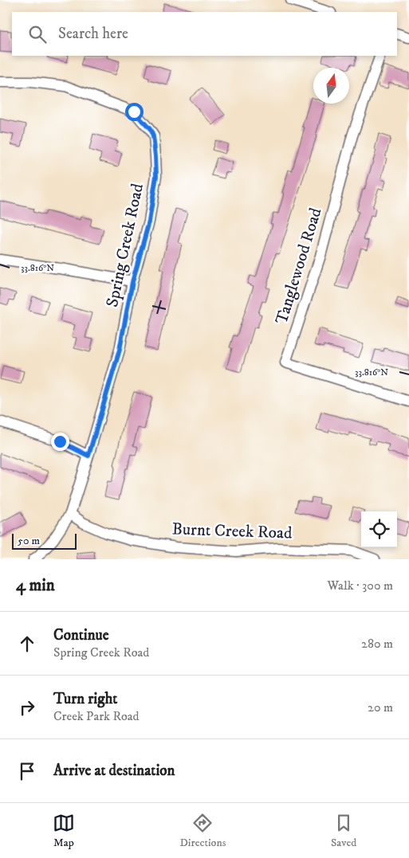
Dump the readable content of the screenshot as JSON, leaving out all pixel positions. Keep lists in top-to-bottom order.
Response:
{
  "streets": {
    "street": ["Spring Creek Road", "Tanglewood Road", "Burnt Creek Road"]
  },
  "crossings": [
    ["Spring Creek Road", "Burnt Creek Road"]
  ],
  "scale_bar": "50 m",
  "north": "top",
  "page": {
    "search": "Search here",
    "scale": "50 m",
    "heading": ["4 min", "Walk · 300 m"],
    "list": [
      ["Continue", "Spring Creek Road", "280 m"],
      ["Turn right", "Creek Park Road", "20 m"],
      "Arrive at destination"
    ],
    "nav": ["Map", "Directions", "Saved"]
  },
  "coordinates": ["33.816°N"]
}
